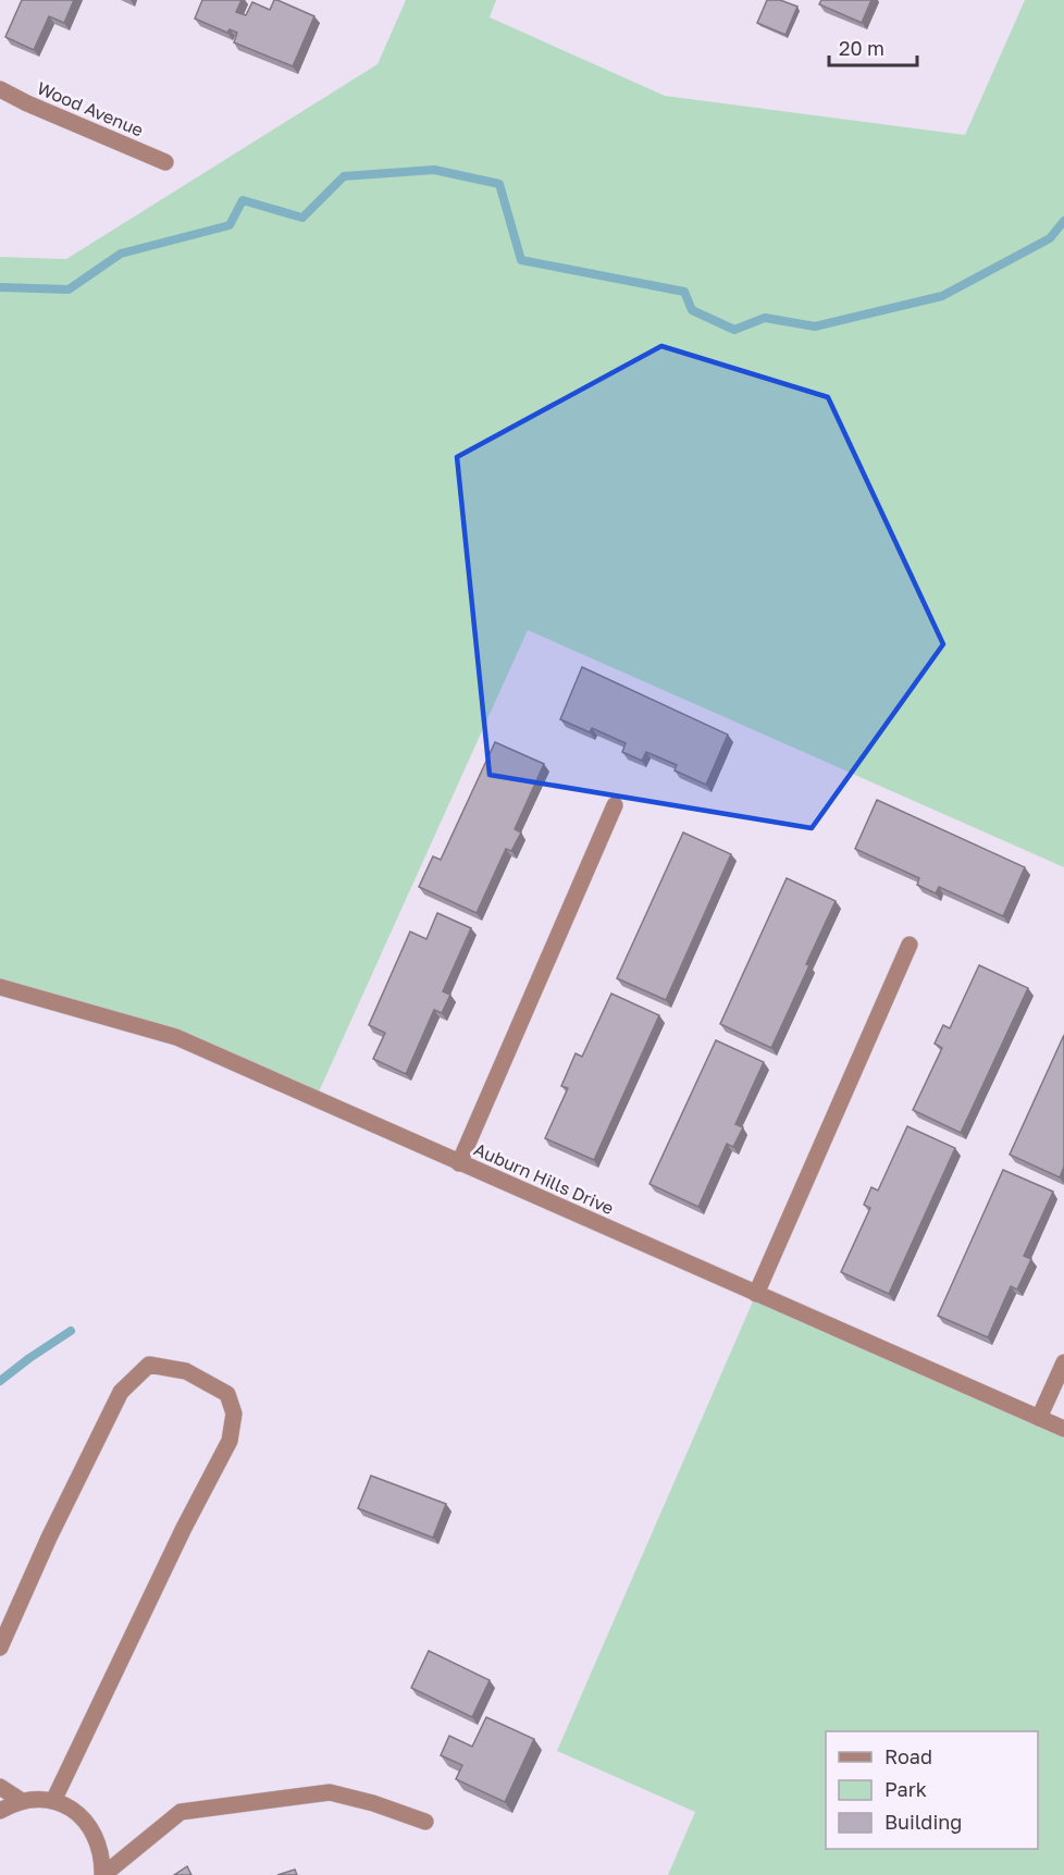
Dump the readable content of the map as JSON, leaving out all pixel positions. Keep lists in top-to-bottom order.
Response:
{
  "streets": {
    "street": ["Wood Avenue", "Auburn Hills Drive"]
  },
  "legend": ["Road", "Park", "Building"],
  "scale_bar": "20 m"
}
